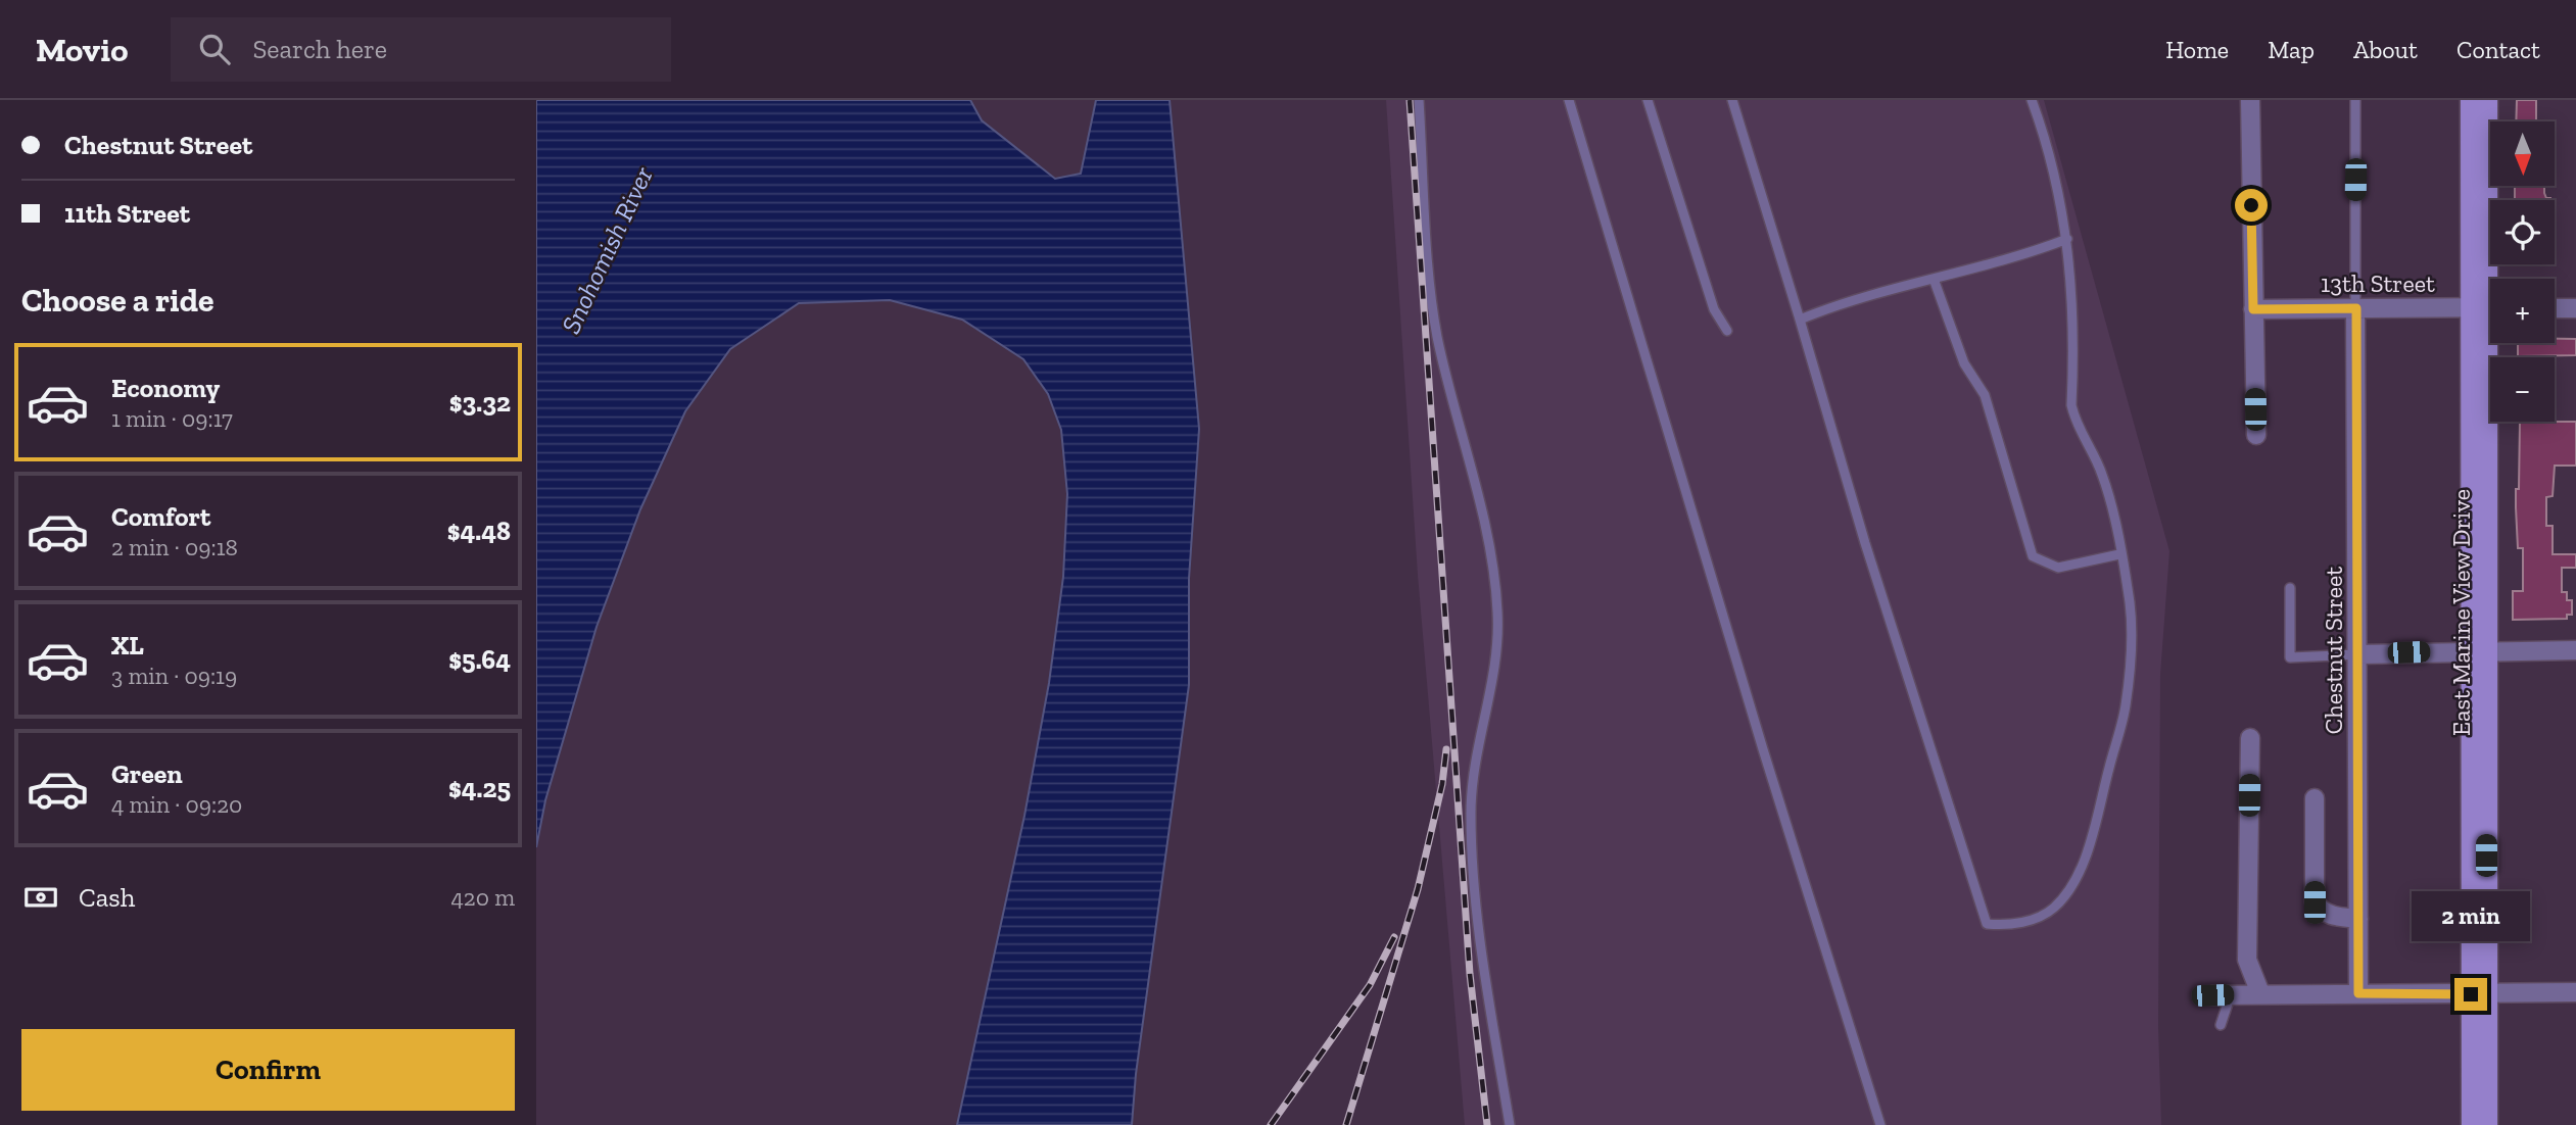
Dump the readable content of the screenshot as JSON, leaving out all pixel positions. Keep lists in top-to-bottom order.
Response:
{
  "streets": {
    "main road": ["East Marine View Drive"],
    "street": ["13th Street", "Chestnut Street"]
  },
  "crossings": [
    ["13th Street", "East Marine View Drive"],
    ["13th Street", "Chestnut Street"]
  ],
  "water": ["Snohomish River"],
  "north": "bottom",
  "page": {
    "header": "Movio",
    "search": "Search here",
    "nav": [
      "Home",
      "Map",
      "About",
      "Contact"
    ],
    "banner": ["Chestnut Street", "11th Street"],
    "map_buttons": ["+", "−"],
    "heading": "Choose a ride",
    "list": [
      {
        "name": "Economy",
        "note": "1 min · 09:17",
        "value": "$3.32"
      },
      {
        "name": "Comfort",
        "note": "2 min · 09:18",
        "value": "$4.48"
      },
      {
        "name": "XL",
        "note": "3 min · 09:19",
        "value": "$5.64"
      },
      {
        "name": "Green",
        "note": "4 min · 09:20",
        "value": "$4.25"
      }
    ],
    "pay": ["Cash", "420 m"],
    "bubble": "2 min",
    "buttons": "Confirm"
  }
}
